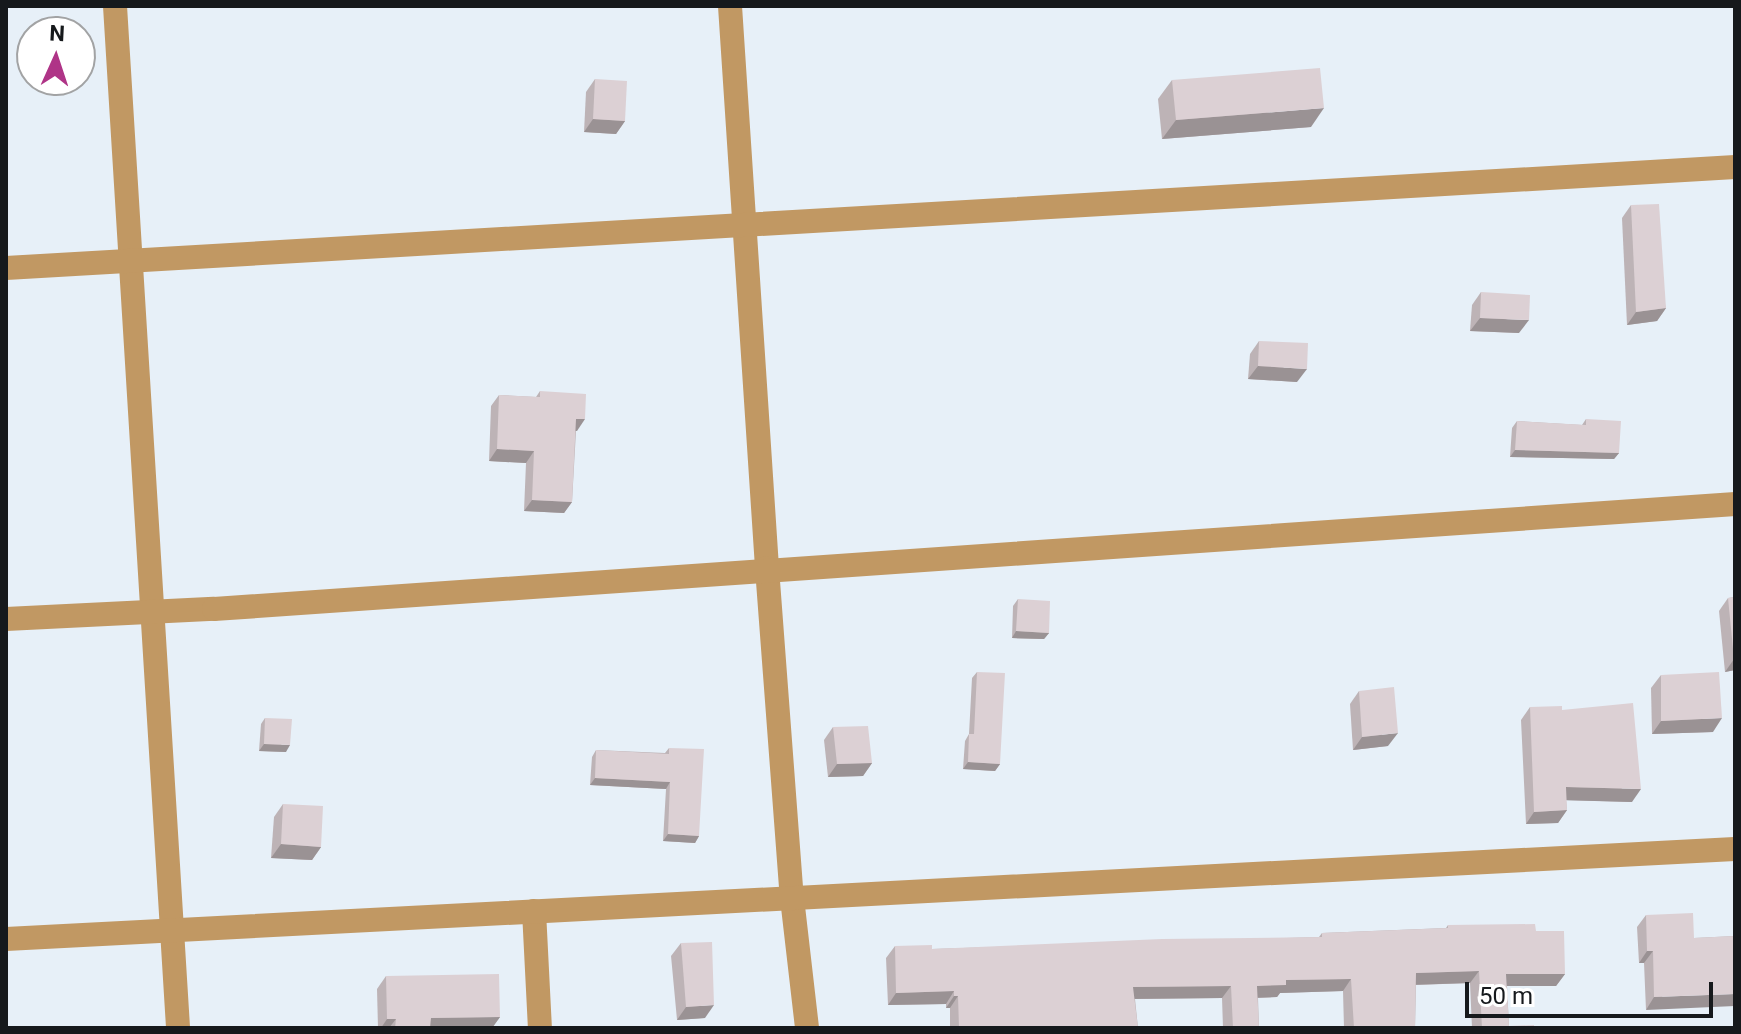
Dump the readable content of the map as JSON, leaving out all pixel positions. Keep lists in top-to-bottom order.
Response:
{
  "scale_bar": "50 m",
  "north": "top"
}
